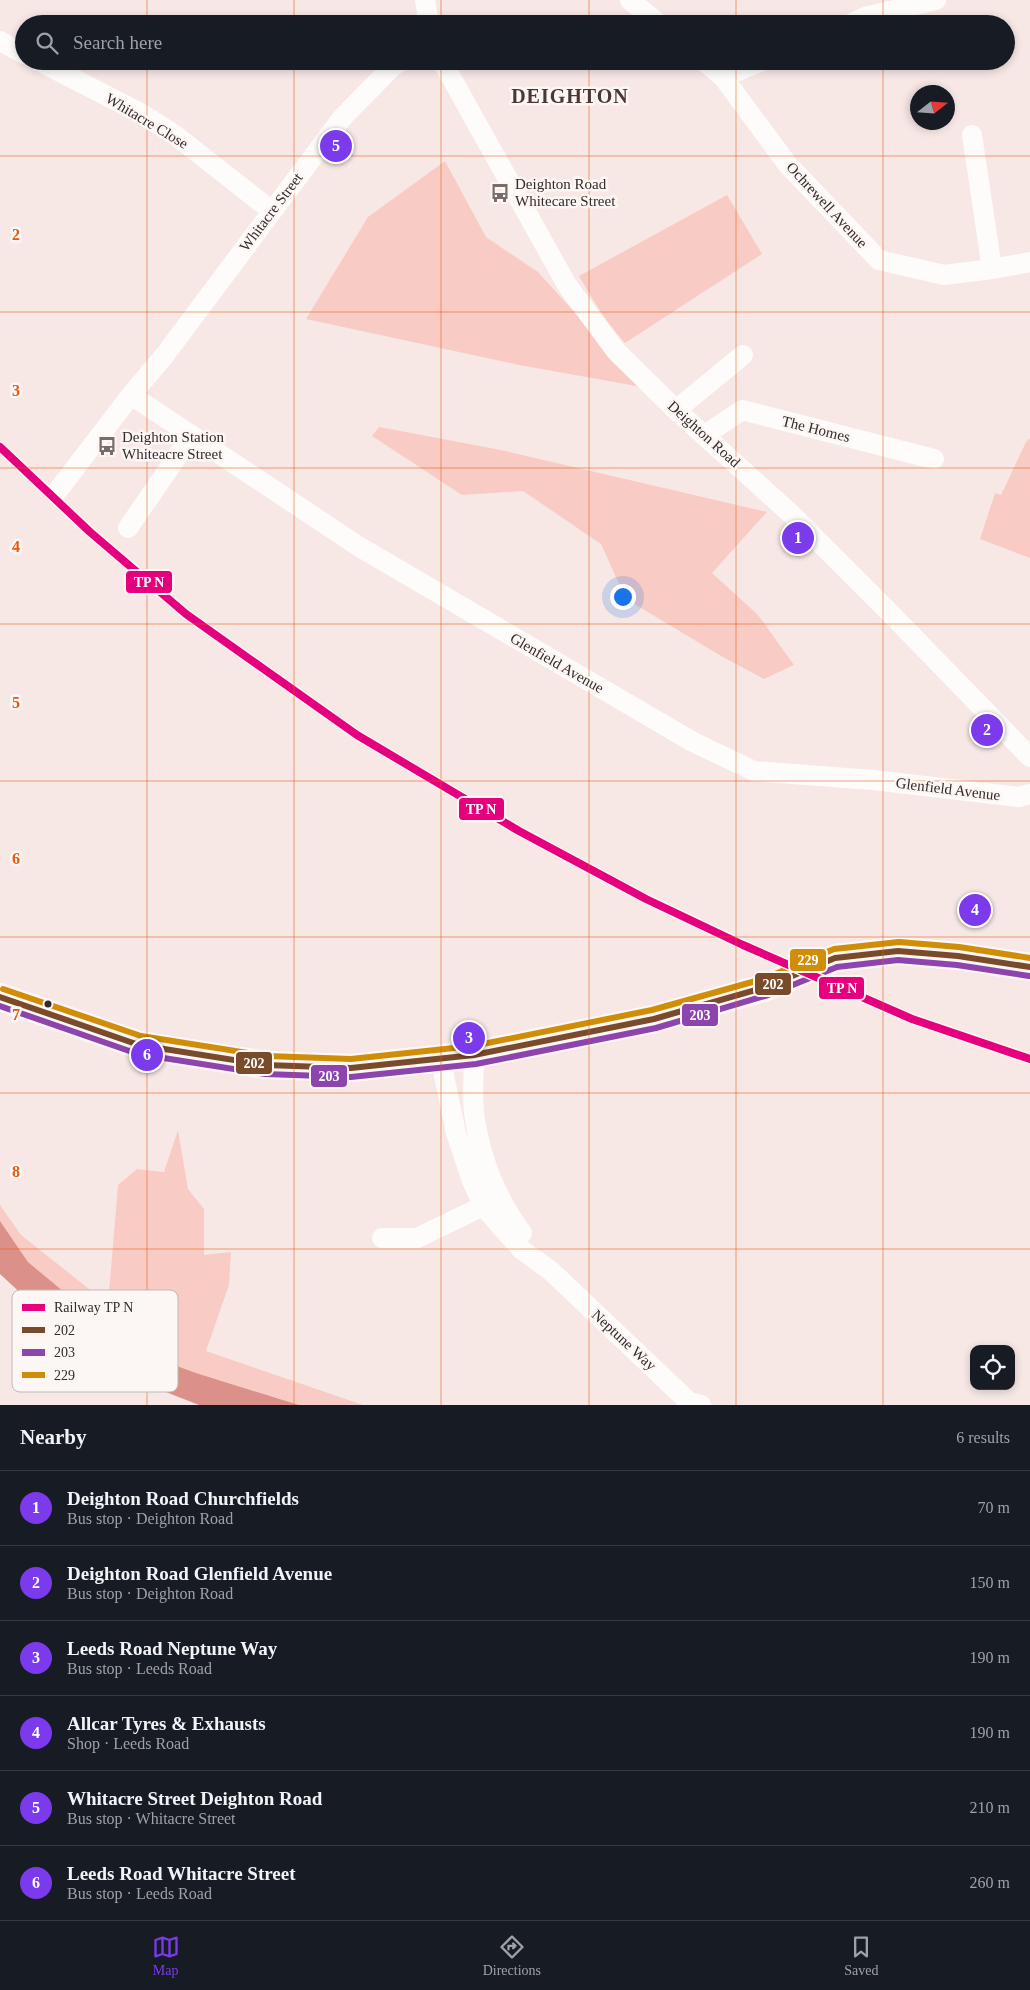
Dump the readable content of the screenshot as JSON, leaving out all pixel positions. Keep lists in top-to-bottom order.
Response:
{
  "streets": {
    "street": [
      "Whitacre Close",
      "Ochrewell Avenue",
      "Whitacre Street",
      "The Homes",
      "Deighton Road",
      "Glenfield Avenue",
      "Neptune Way"
    ]
  },
  "crossings": [
    ["Whitacre Close", "Whitacre Street"],
    ["Whitacre Street", "Glenfield Avenue"],
    ["The Homes", "Deighton Road"]
  ],
  "districts": ["DEIGHTON"],
  "places": {
    "bus stop": ["Deighton Road Whitecare Street", "Deighton Station Whiteacre Street"]
  },
  "lines": ["transit line 229", "transit line 202", "transit line 203"],
  "legend": [
    "Railway TP N",
    "202",
    "203",
    "229"
  ],
  "north": "right",
  "page": {
    "search": "Search here",
    "pins": [
      "5",
      "1",
      "2",
      "4",
      "3",
      "6"
    ],
    "heading": ["Nearby", "6 results"],
    "list": [
      {
        "mark": "1",
        "name": "Deighton Road Churchfields",
        "note": "Bus stop · Deighton Road",
        "value": "70 m"
      },
      {
        "mark": "2",
        "name": "Deighton Road Glenfield Avenue",
        "note": "Bus stop · Deighton Road",
        "value": "150 m"
      },
      {
        "mark": "3",
        "name": "Leeds Road Neptune Way",
        "note": "Bus stop · Leeds Road",
        "value": "190 m"
      },
      {
        "mark": "4",
        "name": "Allcar Tyres & Exhausts",
        "note": "Shop · Leeds Road",
        "value": "190 m"
      },
      {
        "mark": "5",
        "name": "Whitacre Street Deighton Road",
        "note": "Bus stop · Whitacre Street",
        "value": "210 m"
      },
      {
        "mark": "6",
        "name": "Leeds Road Whitacre Street",
        "note": "Bus stop · Leeds Road",
        "value": "260 m"
      }
    ],
    "nav": ["Map", "Directions", "Saved"]
  },
  "grid": {
    "rows": [
      "2",
      "3",
      "4",
      "5",
      "6",
      "7",
      "8"
    ]
  }
}
